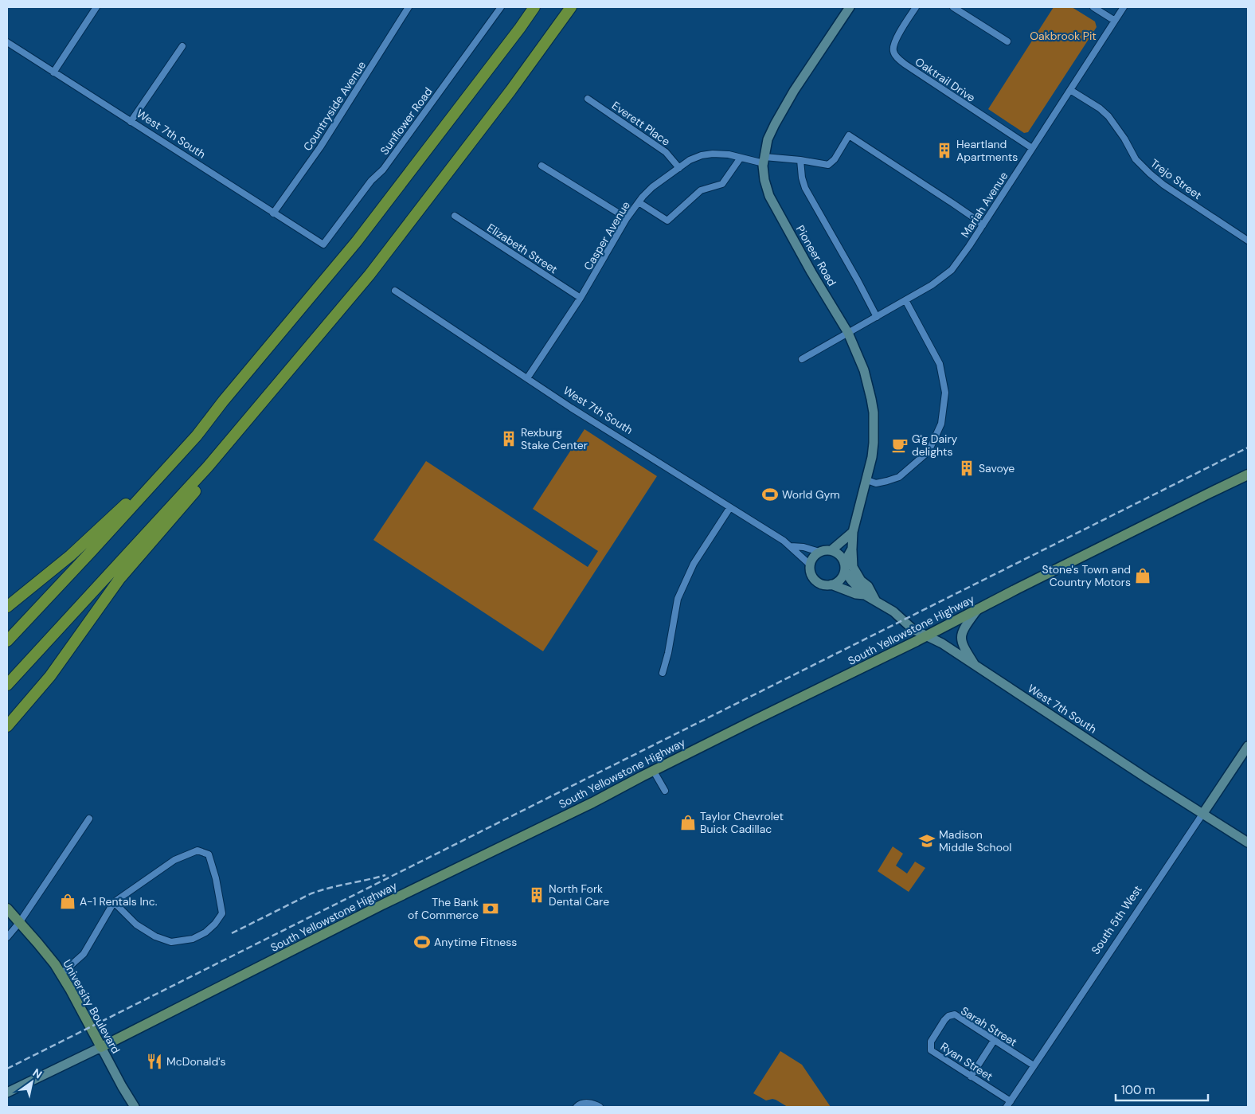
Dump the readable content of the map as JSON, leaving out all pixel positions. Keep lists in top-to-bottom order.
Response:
{
  "streets": {
    "main road": ["South Yellowstone Highway", "University Boulevard"],
    "street": [
      "Oaktrail Drive",
      "Countryside Avenue",
      "Sunflower Road",
      "Everett Place",
      "West 7th South",
      "Trejo Street",
      "Mariah Avenue",
      "Casper Avenue",
      "Elizabeth Street",
      "Pioneer Road",
      "South 5th West",
      "Sarah Street",
      "Ryan Street"
    ]
  },
  "crossings": [
    ["Oaktrail Drive", "Mariah Avenue"],
    ["Countryside Avenue", "West 7th South"],
    ["Sunflower Road", "West 7th South"],
    ["Everett Place", "Casper Avenue"],
    ["West 7th South", "Casper Avenue"],
    ["West 7th South", "Pioneer Road"],
    ["West 7th South", "South Yellowstone Highway"],
    ["West 7th South", "South 5th West"],
    ["Trejo Street", "Mariah Avenue"],
    ["Mariah Avenue", "Casper Avenue"],
    ["Mariah Avenue", "Pioneer Road"],
    ["Casper Avenue", "Elizabeth Street"],
    ["Casper Avenue", "Pioneer Road"],
    ["South Yellowstone Highway", "University Boulevard"],
    ["South 5th West", "Sarah Street"],
    ["South 5th West", "Ryan Street"],
    ["Sarah Street", "Ryan Street"]
  ],
  "parks": ["Oakbrook Pit"],
  "places": {
    "building": [
      "Heartland Apartments",
      "Rexburg Stake Center",
      "Savoye",
      "North Fork Dental Care"
    ],
    "cafe": ["G'g Dairy delights"],
    "sports": ["World Gym", "Anytime Fitness"],
    "shop": ["Stone's Town and Country Motors", "Taylor Chevrolet Buick Cadillac", "A-1 Rentals Inc."],
    "school or university": ["Madison Middle School"],
    "bank": ["The Bank of Commerce"],
    "restaurant": ["McDonald's"]
  },
  "scale_bar": "100 m",
  "north": "top right"
}
